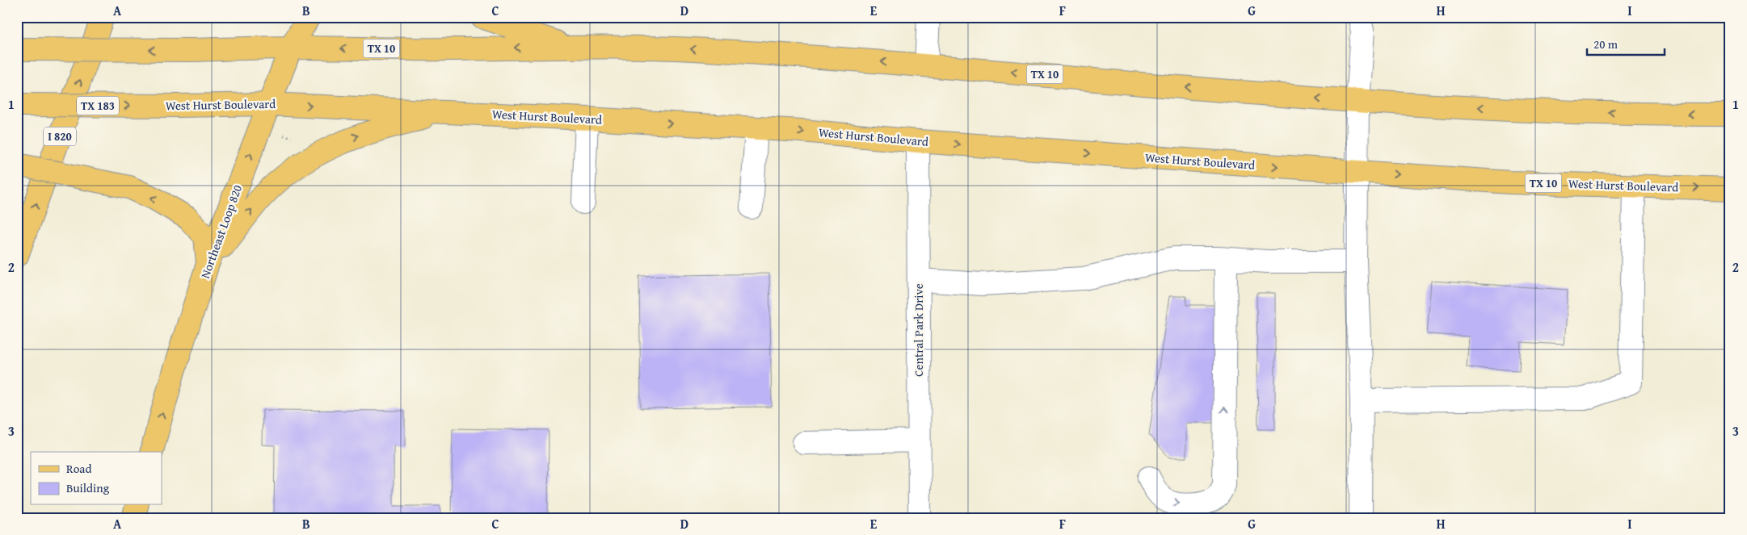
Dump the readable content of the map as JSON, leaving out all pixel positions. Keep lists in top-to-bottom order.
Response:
{
  "streets": {
    "main road": [
      "TX 10",
      "West Hurst Boulevard",
      "TX 183",
      "I 820",
      "Northeast Loop 820"
    ],
    "street": ["Central Park Drive"]
  },
  "crossings": [
    ["TX 10", "Northeast Loop 820"],
    ["West Hurst Boulevard", "Northeast Loop 820"],
    ["West Hurst Boulevard", "Central Park Drive"]
  ],
  "legend": ["Road", "Building"],
  "scale_bar": "20 m",
  "grid": {
    "columns": [
      "A",
      "B",
      "C",
      "D",
      "E",
      "F",
      "G",
      "H",
      "I"
    ],
    "rows": ["1", "2", "3"]
  }
}
